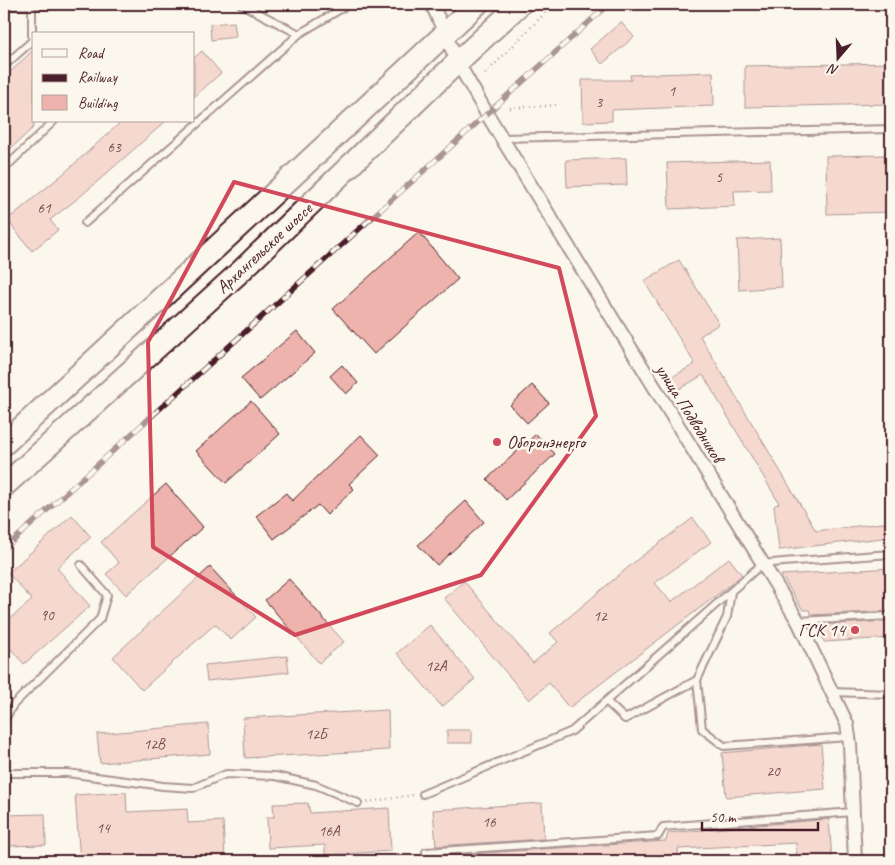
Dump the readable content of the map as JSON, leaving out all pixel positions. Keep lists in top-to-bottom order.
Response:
{
  "streets": {
    "main road": ["Архангельское шоссе"],
    "street": ["улица Подводников"]
  },
  "crossings": [
    ["Архангельское шоссе", "улица Подводников"]
  ],
  "places": ["Оборонэнерго", "ГСК 14"],
  "house_numbers": [
    "1",
    "3",
    "63",
    "5",
    "61",
    "90",
    "12",
    "12А",
    "12Б",
    "12В",
    "20",
    "16",
    "14",
    "16А"
  ],
  "legend": ["Road", "Railway", "Building"],
  "scale_bar": "50 m",
  "north": "bottom"
}
